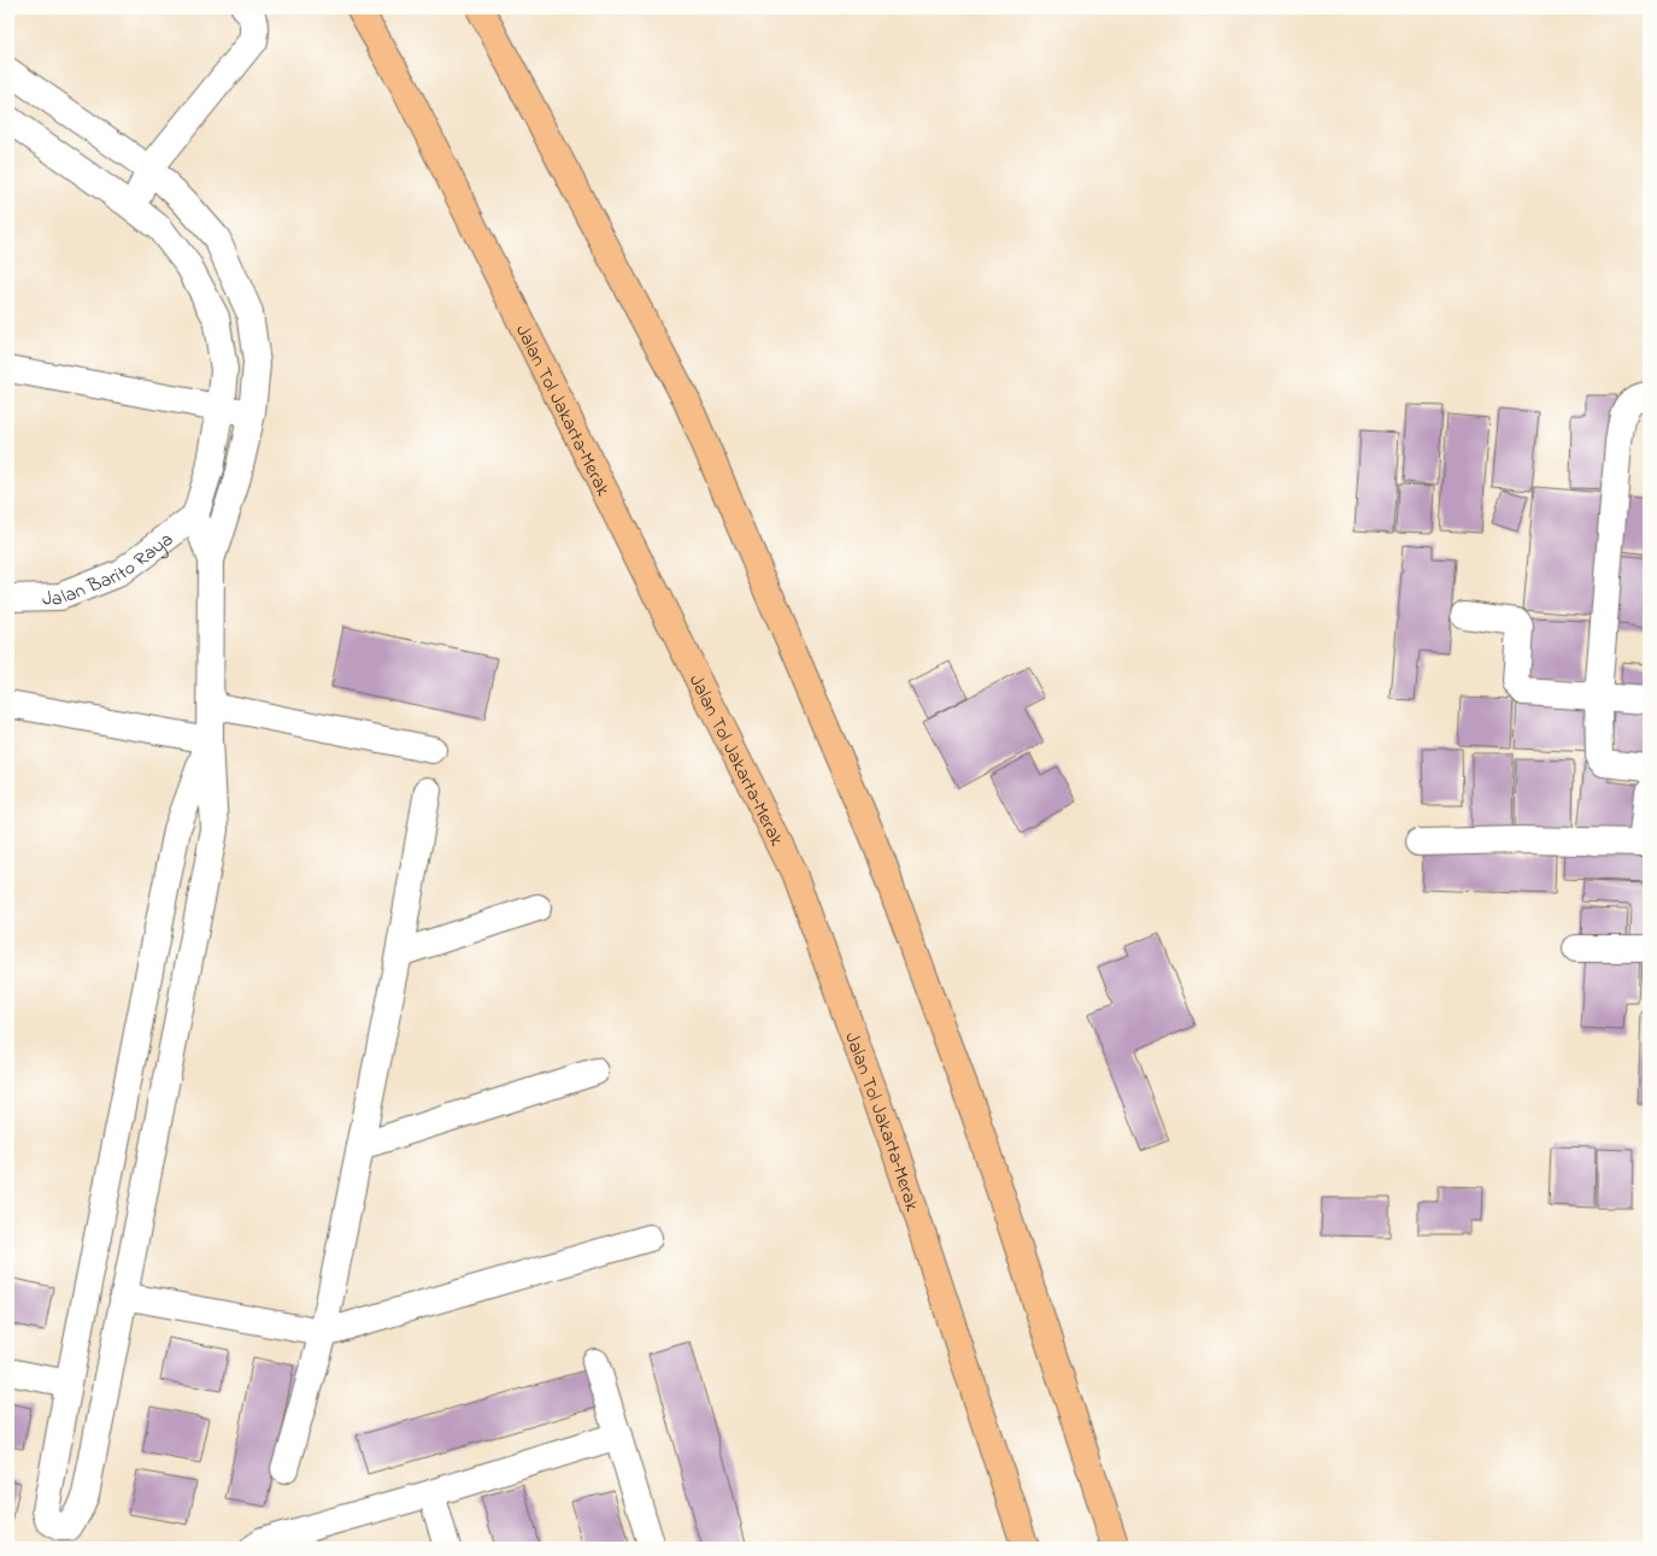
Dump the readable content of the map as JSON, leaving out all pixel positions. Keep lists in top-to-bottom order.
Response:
{
  "streets": {
    "highway": ["Jalan Tol Jakarta–Merak"],
    "street": ["Jalan Barito Raya"]
  }
}
